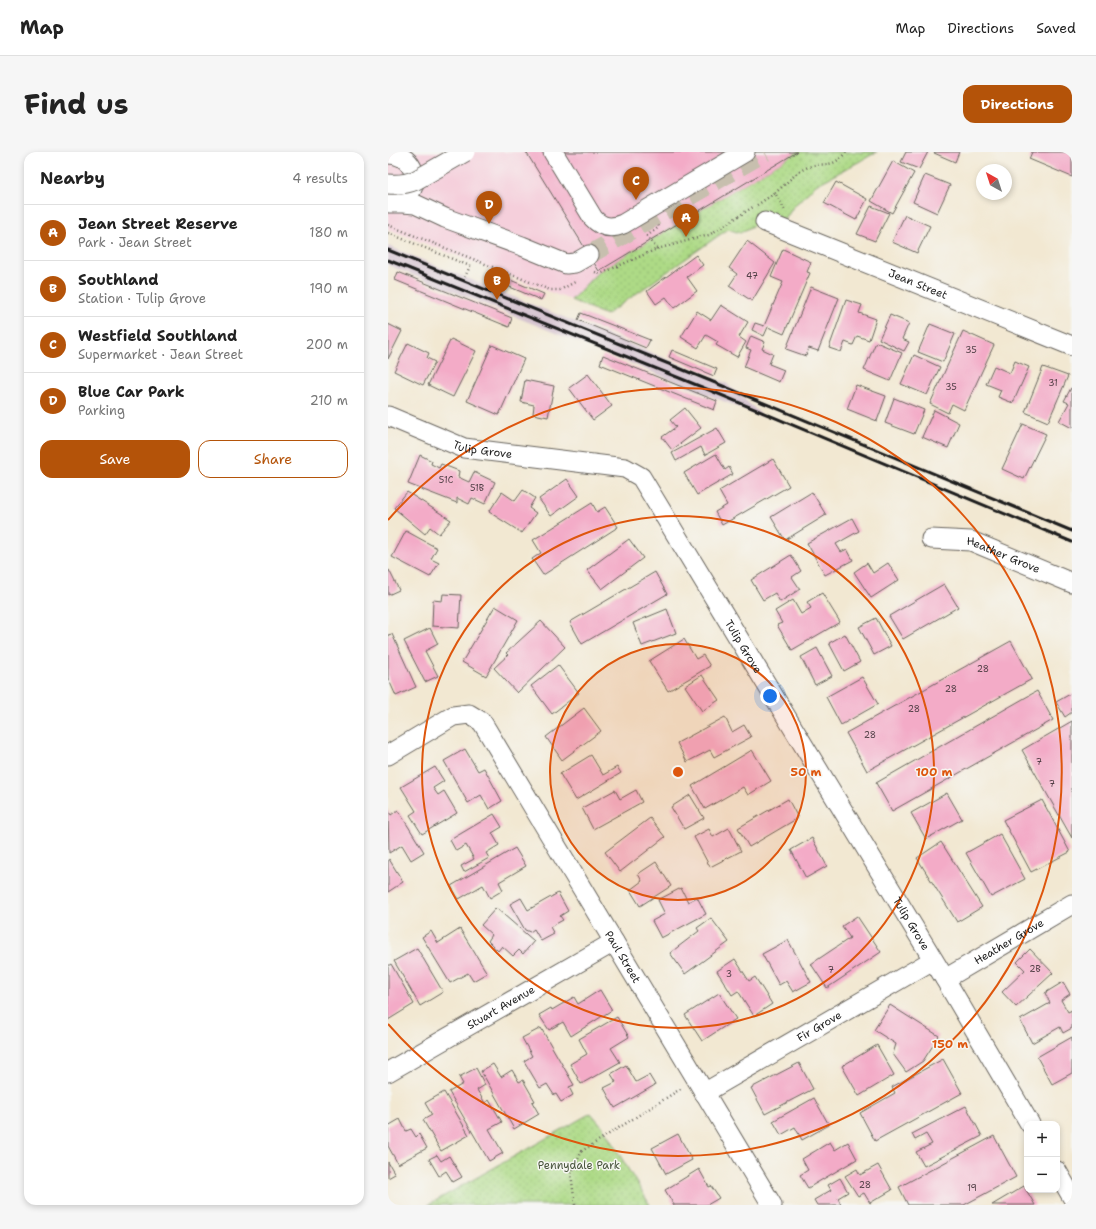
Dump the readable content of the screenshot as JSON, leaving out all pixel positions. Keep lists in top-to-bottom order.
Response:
{
  "streets": {
    "street": [
      "Jean Street",
      "Tulip Grove",
      "Heather Grove",
      "Paul Street",
      "Stuart Avenue",
      "Fir Grove"
    ]
  },
  "crossings": [
    ["Tulip Grove", "Heather Grove"],
    ["Tulip Grove", "Fir Grove"],
    ["Paul Street", "Stuart Avenue"],
    ["Paul Street", "Fir Grove"]
  ],
  "parks": ["Pennydale Park"],
  "house_numbers": [
    "47",
    "35",
    "31",
    "35",
    "51C",
    "51B",
    "28",
    "28",
    "28",
    "28",
    "7",
    "7",
    "2B",
    "7",
    "3",
    "28",
    "19"
  ],
  "north": "top left",
  "page": {
    "header": "Map",
    "nav": ["Map", "Directions", "Saved"],
    "title": "Find us",
    "buttons": [
      "Directions",
      ["Save", "Share"]
    ],
    "heading": ["Nearby", "4 results"],
    "pins": [
      "C",
      "D",
      "A",
      "B"
    ],
    "list": [
      {
        "mark": "A",
        "name": "Jean Street Reserve",
        "note": "Park · Jean Street",
        "value": "180 m"
      },
      {
        "mark": "B",
        "name": "Southland",
        "note": "Station · Tulip Grove",
        "value": "190 m"
      },
      {
        "mark": "C",
        "name": "Westfield Southland",
        "note": "Supermarket · Jean Street",
        "value": "200 m"
      },
      {
        "mark": "D",
        "name": "Blue Car Park",
        "note": "Parking",
        "value": "210 m"
      }
    ],
    "map_buttons": ["+", "−"]
  },
  "rings": ["50 m", "100 m", "150 m"]
}
